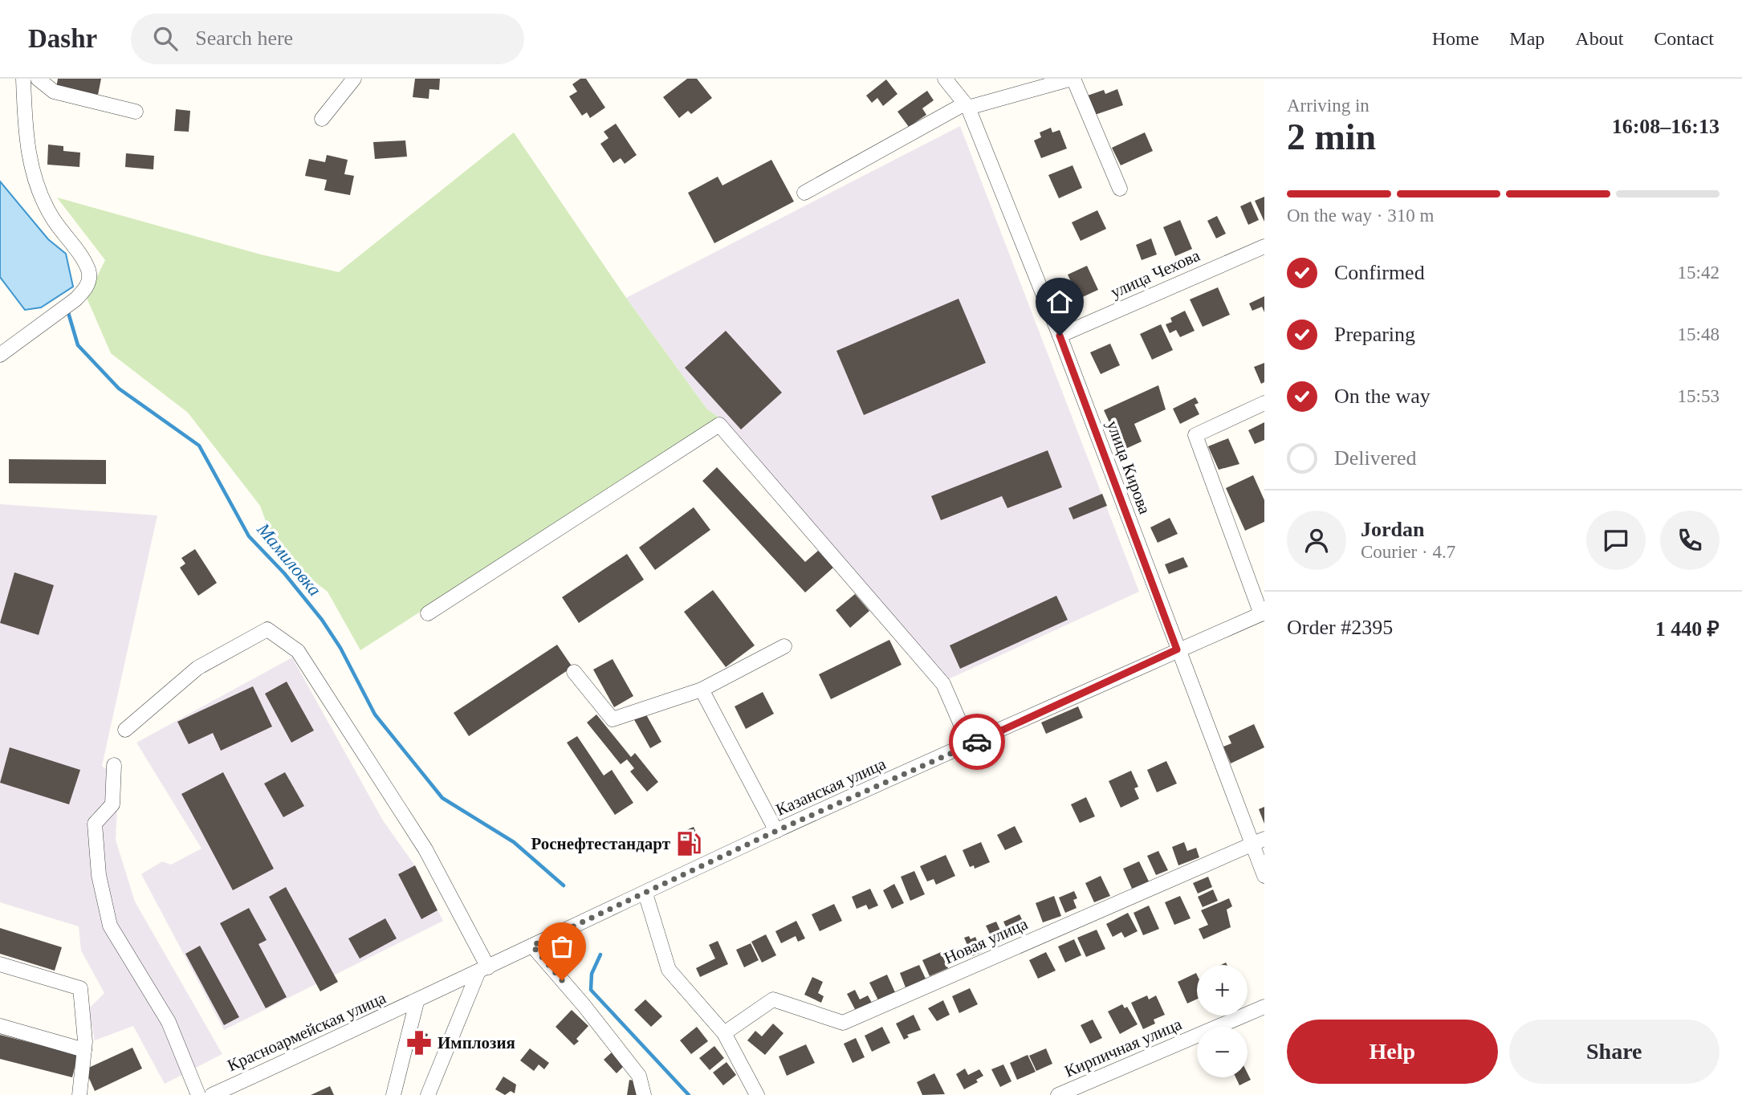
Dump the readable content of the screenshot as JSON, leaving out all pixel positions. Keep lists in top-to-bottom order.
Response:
{
  "streets": {
    "street": [
      "улица Чехова",
      "улица Кирова",
      "Казанская улица",
      "Новая улица",
      "Красноармейская улица",
      "Кирпичная улица"
    ]
  },
  "crossings": [
    ["улица Чехова", "улица Кирова"],
    ["улица Кирова", "Казанская улица"],
    ["улица Кирова", "Новая улица"],
    ["Казанская улица", "Красноармейская улица"]
  ],
  "water": ["Мамиловка"],
  "places": {
    "fuel station": ["Роснефтестандарт"],
    "pharmacy": ["Имплозия"]
  },
  "page": {
    "header": "Dashr",
    "search": "Search here",
    "nav": [
      "Home",
      "Map",
      "About",
      "Contact"
    ],
    "heading": ["2 min", "Arriving in", "16:08–16:13"],
    "panel": [
      "Jordan",
      "Courier · 4.7",
      "Order #2395",
      "1 440 ₽"
    ],
    "bar": "On the way · 310 m",
    "list": [
      ["Confirmed", "15:42"],
      ["Preparing", "15:48"],
      ["On the way", "15:53"],
      "Delivered"
    ],
    "map_buttons": ["+", "−"],
    "buttons": ["Help", "Share"]
  }
}
